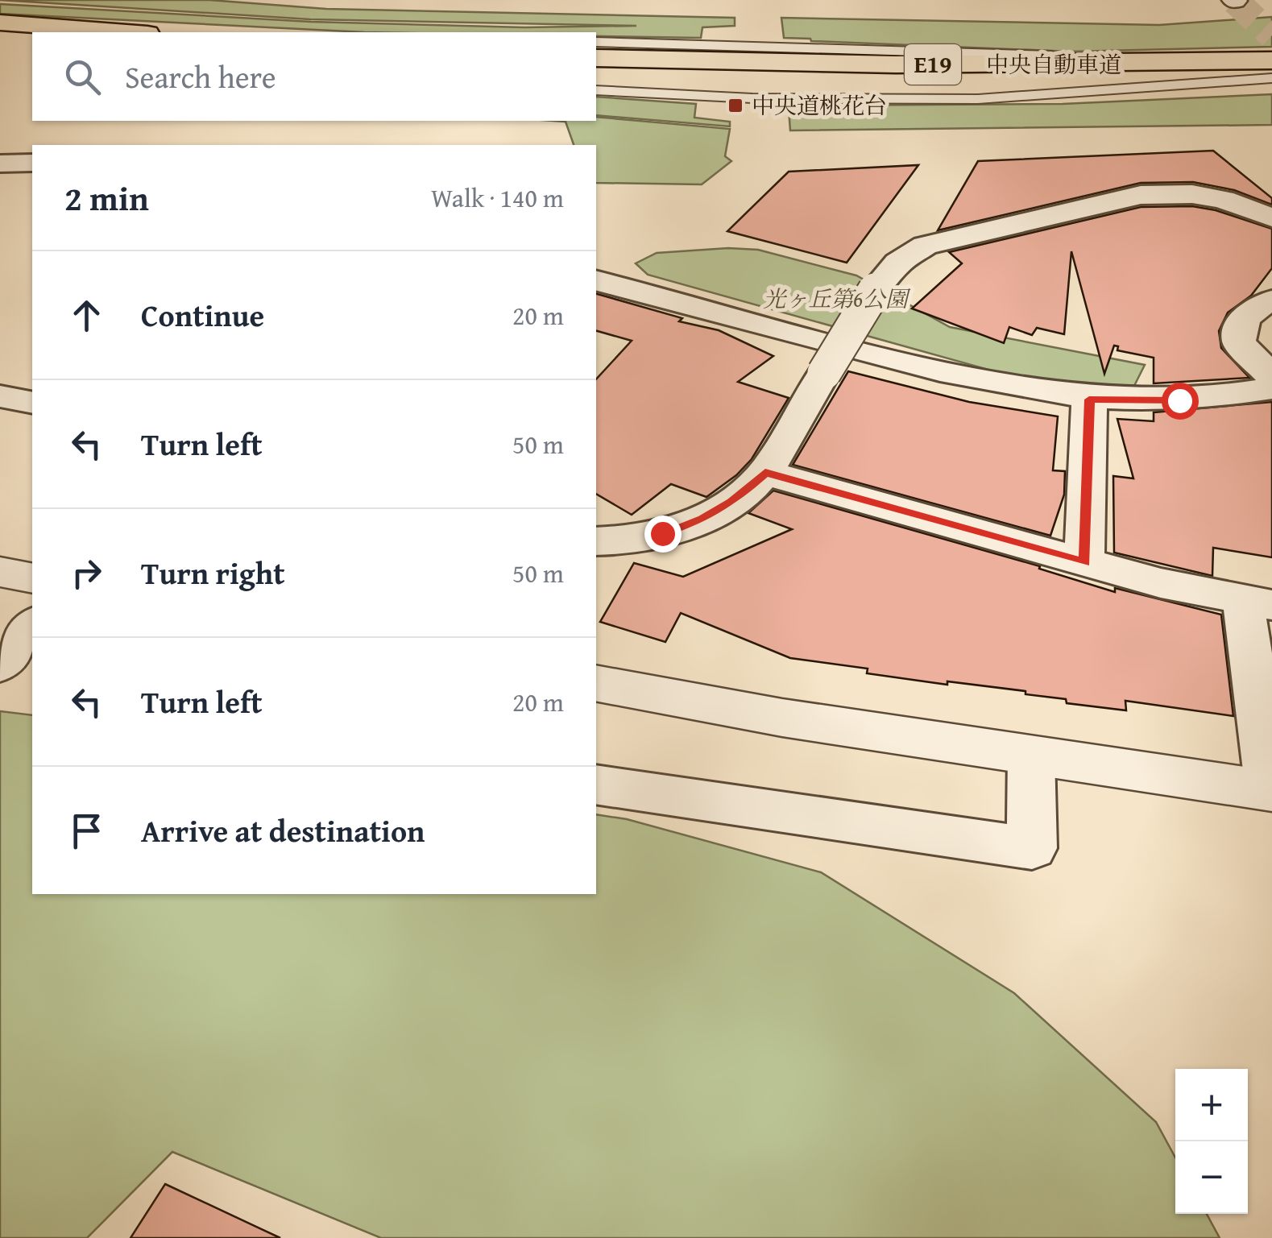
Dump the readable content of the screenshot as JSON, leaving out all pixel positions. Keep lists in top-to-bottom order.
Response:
{
  "streets": {
    "highway": ["E19", "中央自動車道"]
  },
  "parks": ["光ヶ丘第6公園"],
  "places": {
    "transit": ["中央道桃花台"]
  },
  "page": {
    "search": "Search here",
    "heading": ["2 min", "Walk · 140 m"],
    "list": [
      ["Continue", "20 m"],
      ["Turn left", "50 m"],
      ["Turn right", "50 m"],
      ["Turn left", "20 m"],
      "Arrive at destination"
    ],
    "map_buttons": ["+", "−"]
  }
}
